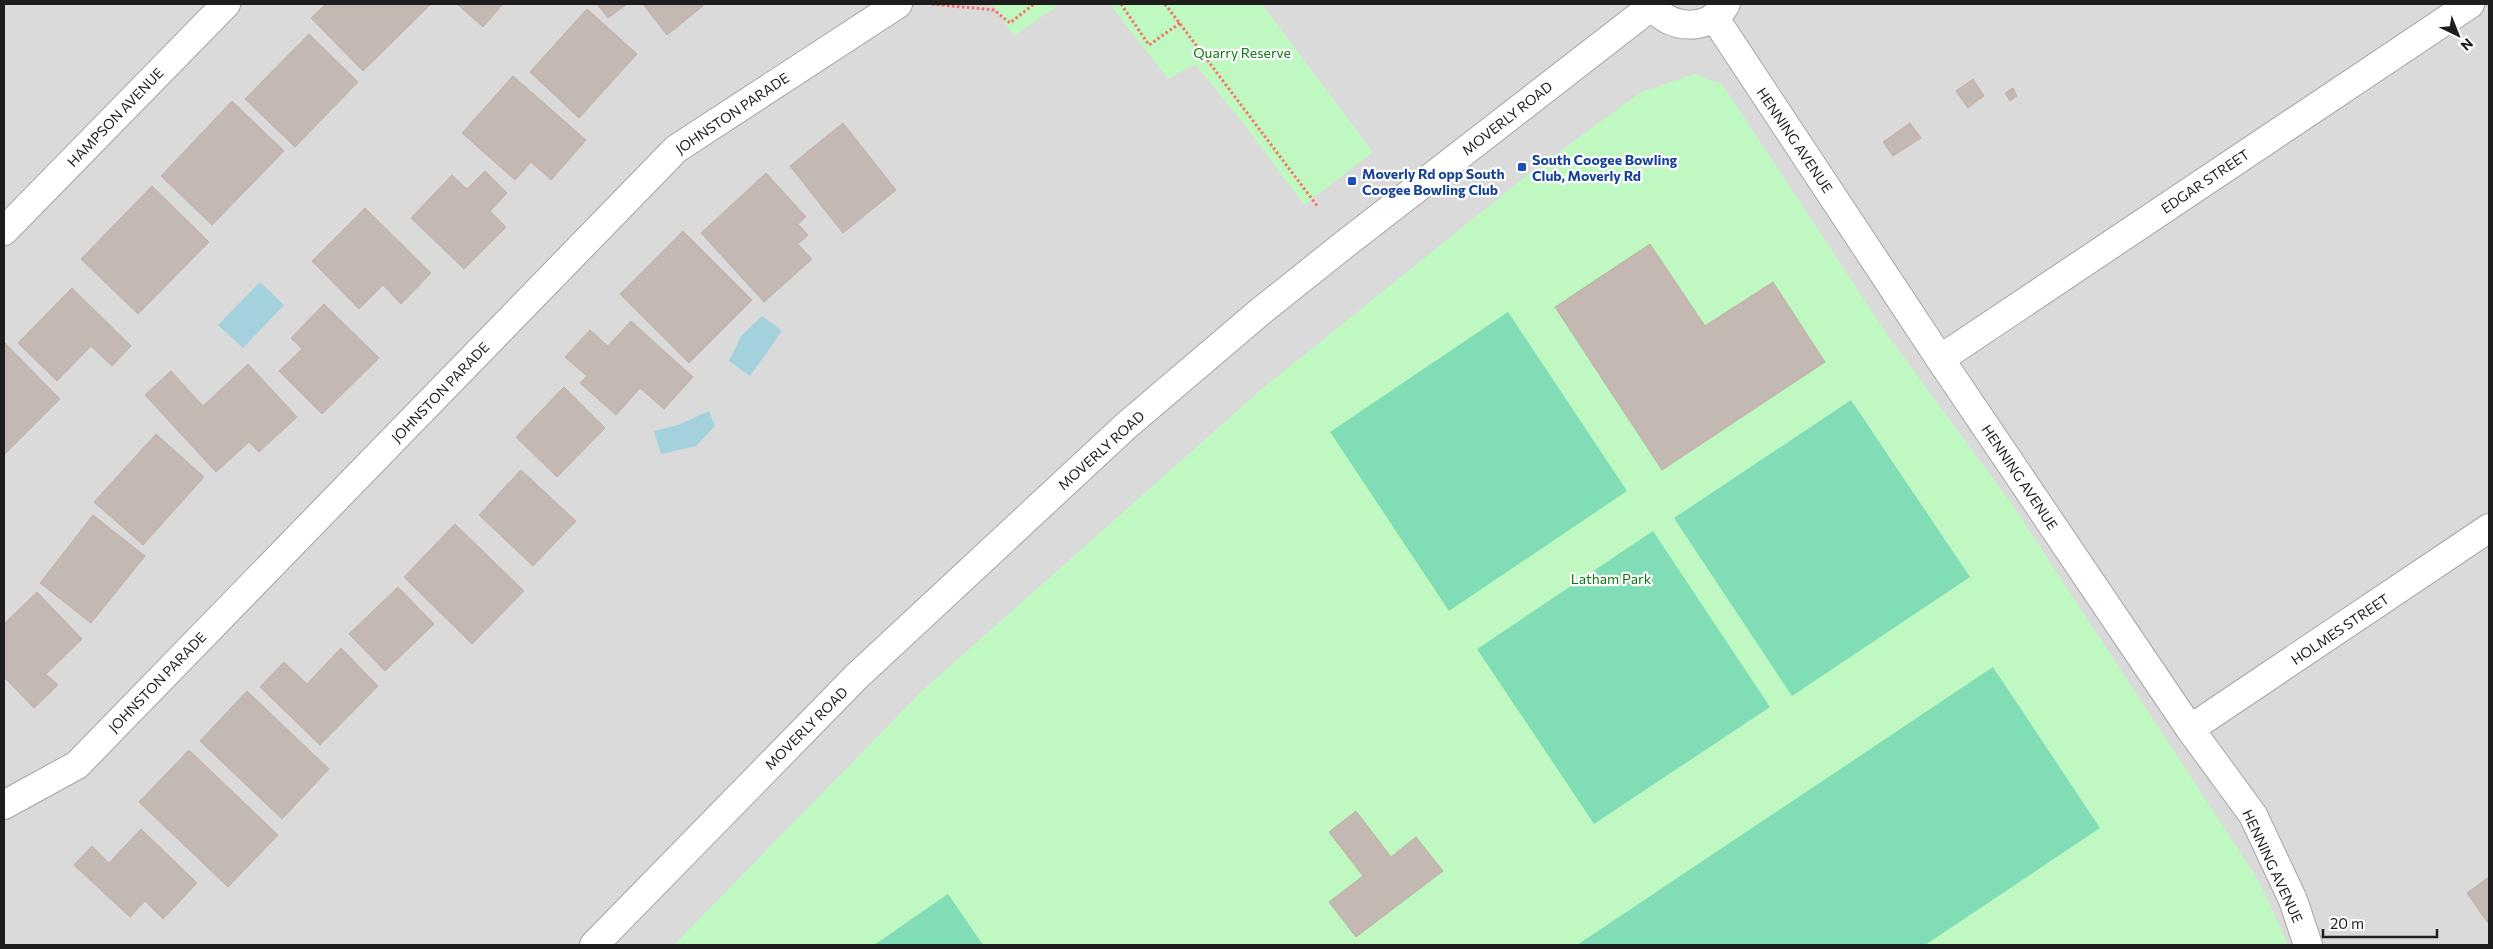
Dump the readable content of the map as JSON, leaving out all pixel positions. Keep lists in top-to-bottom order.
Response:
{
  "streets": {
    "street": [
      "JOHNSTON PARADE",
      "HAMPSON AVENUE",
      "MOVERLY ROAD",
      "HENNING AVENUE",
      "EDGAR STREET",
      "HOLMES STREET"
    ]
  },
  "crossings": [
    ["HENNING AVENUE", "EDGAR STREET"],
    ["HENNING AVENUE", "HOLMES STREET"]
  ],
  "parks": ["Quarry Reserve", "Latham Park"],
  "places": {
    "transit": ["South Coogee Bowling Club, Moverly Rd", "Moverly Rd opp South Coogee Bowling Club"]
  },
  "scale_bar": "20 m",
  "north": "bottom right"
}
